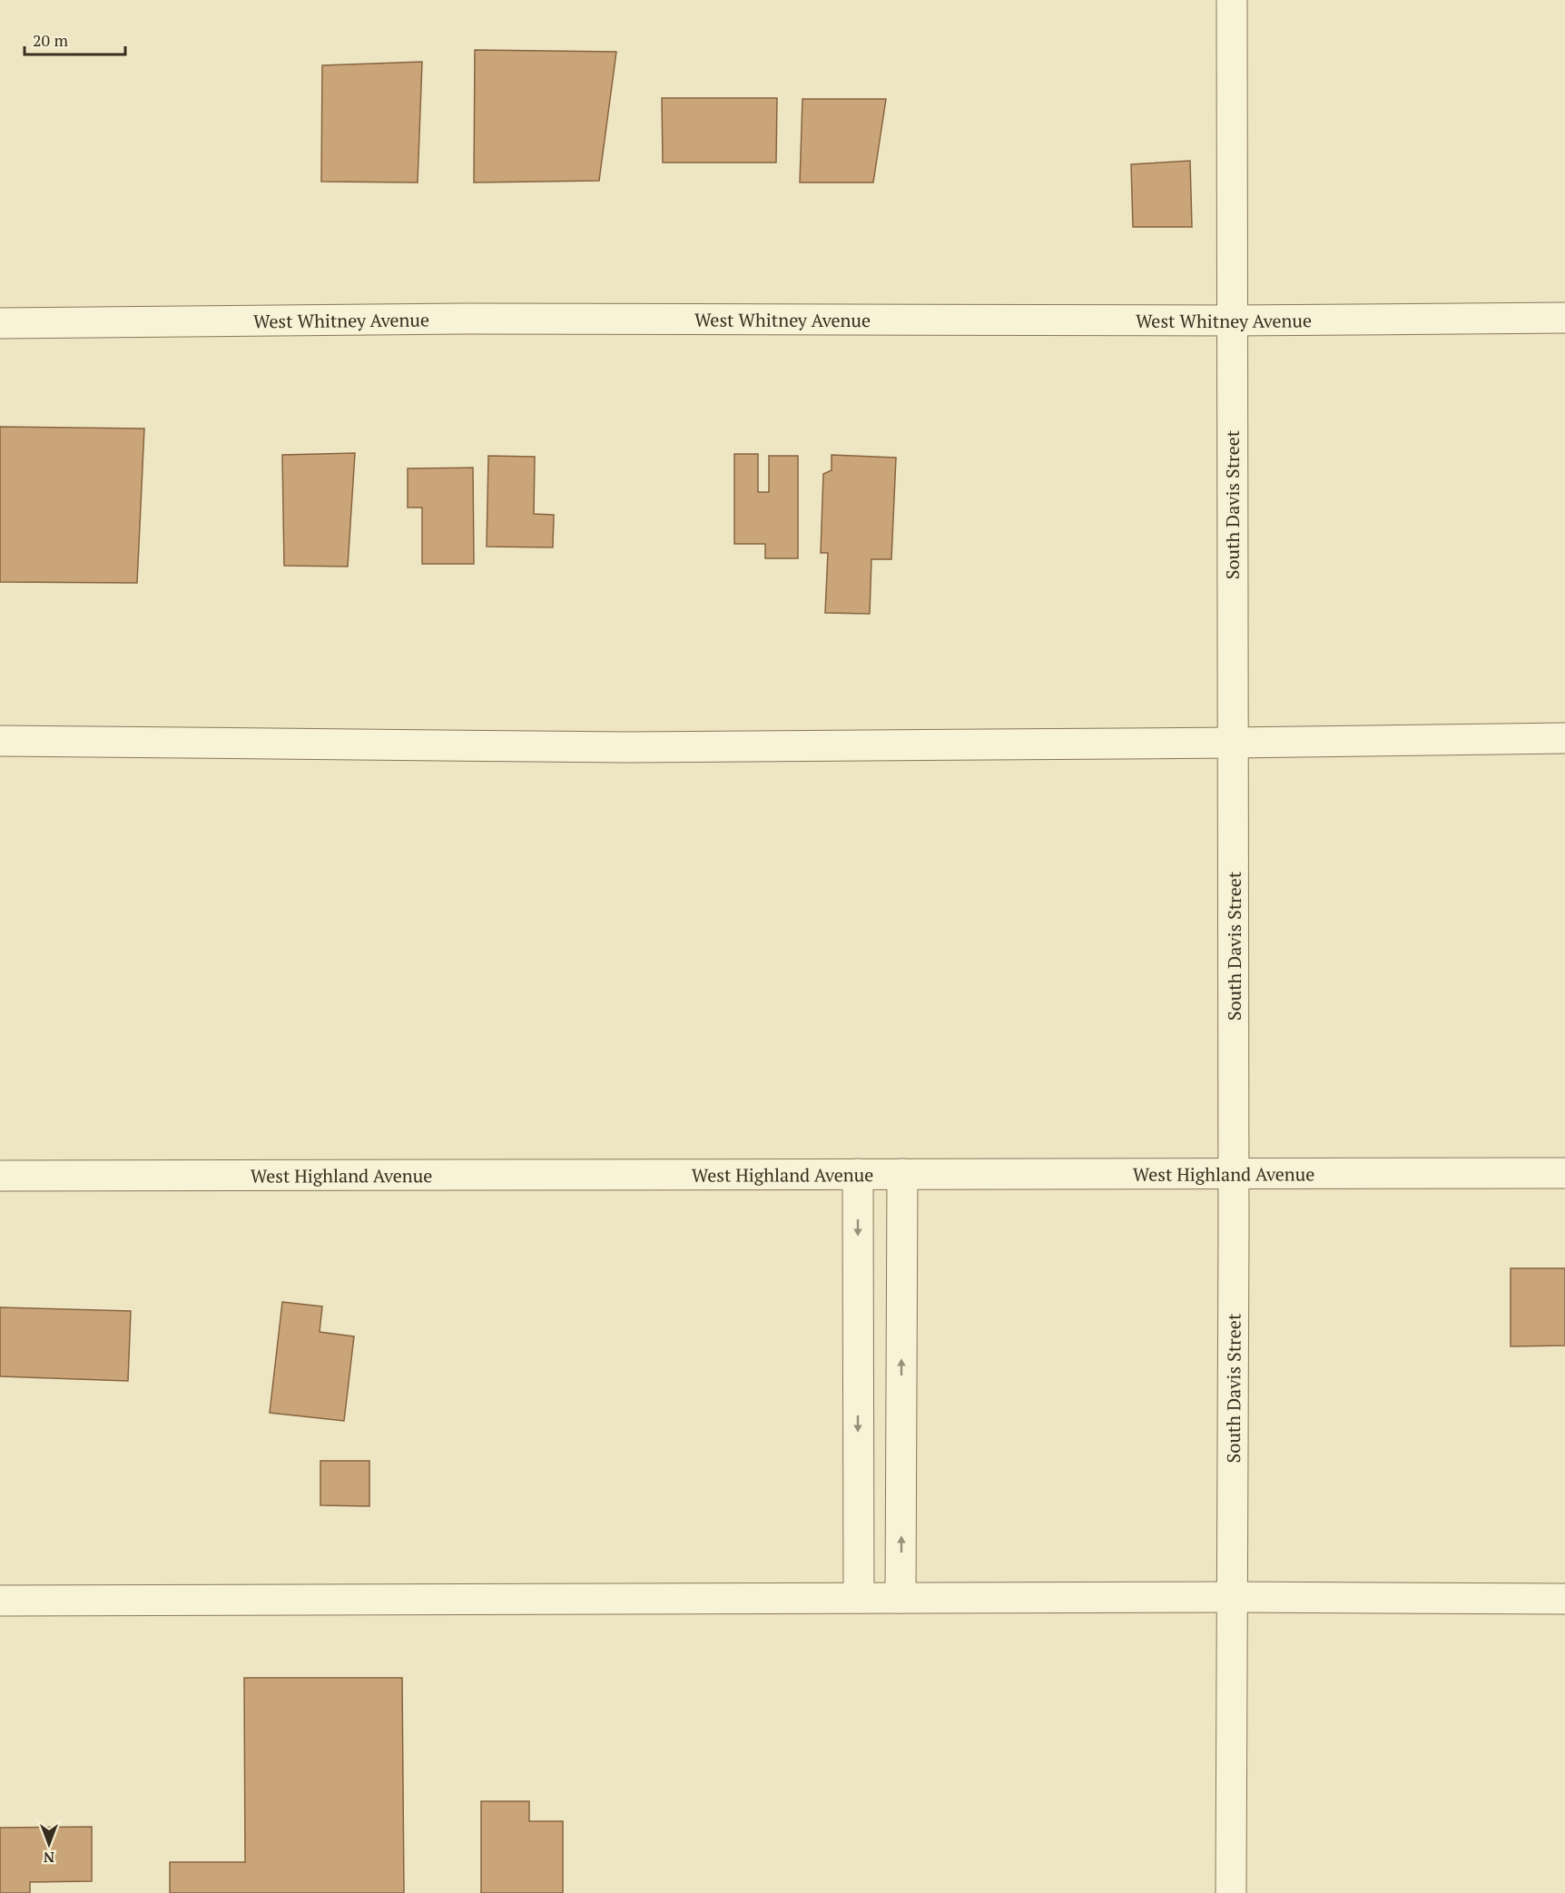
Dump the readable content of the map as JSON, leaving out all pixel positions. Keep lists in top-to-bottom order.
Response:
{
  "streets": {
    "street": ["West Whitney Avenue", "South Davis Street", "West Highland Avenue"]
  },
  "crossings": [
    ["West Whitney Avenue", "South Davis Street"],
    ["South Davis Street", "West Highland Avenue"]
  ],
  "scale_bar": "20 m",
  "north": "bottom"
}
